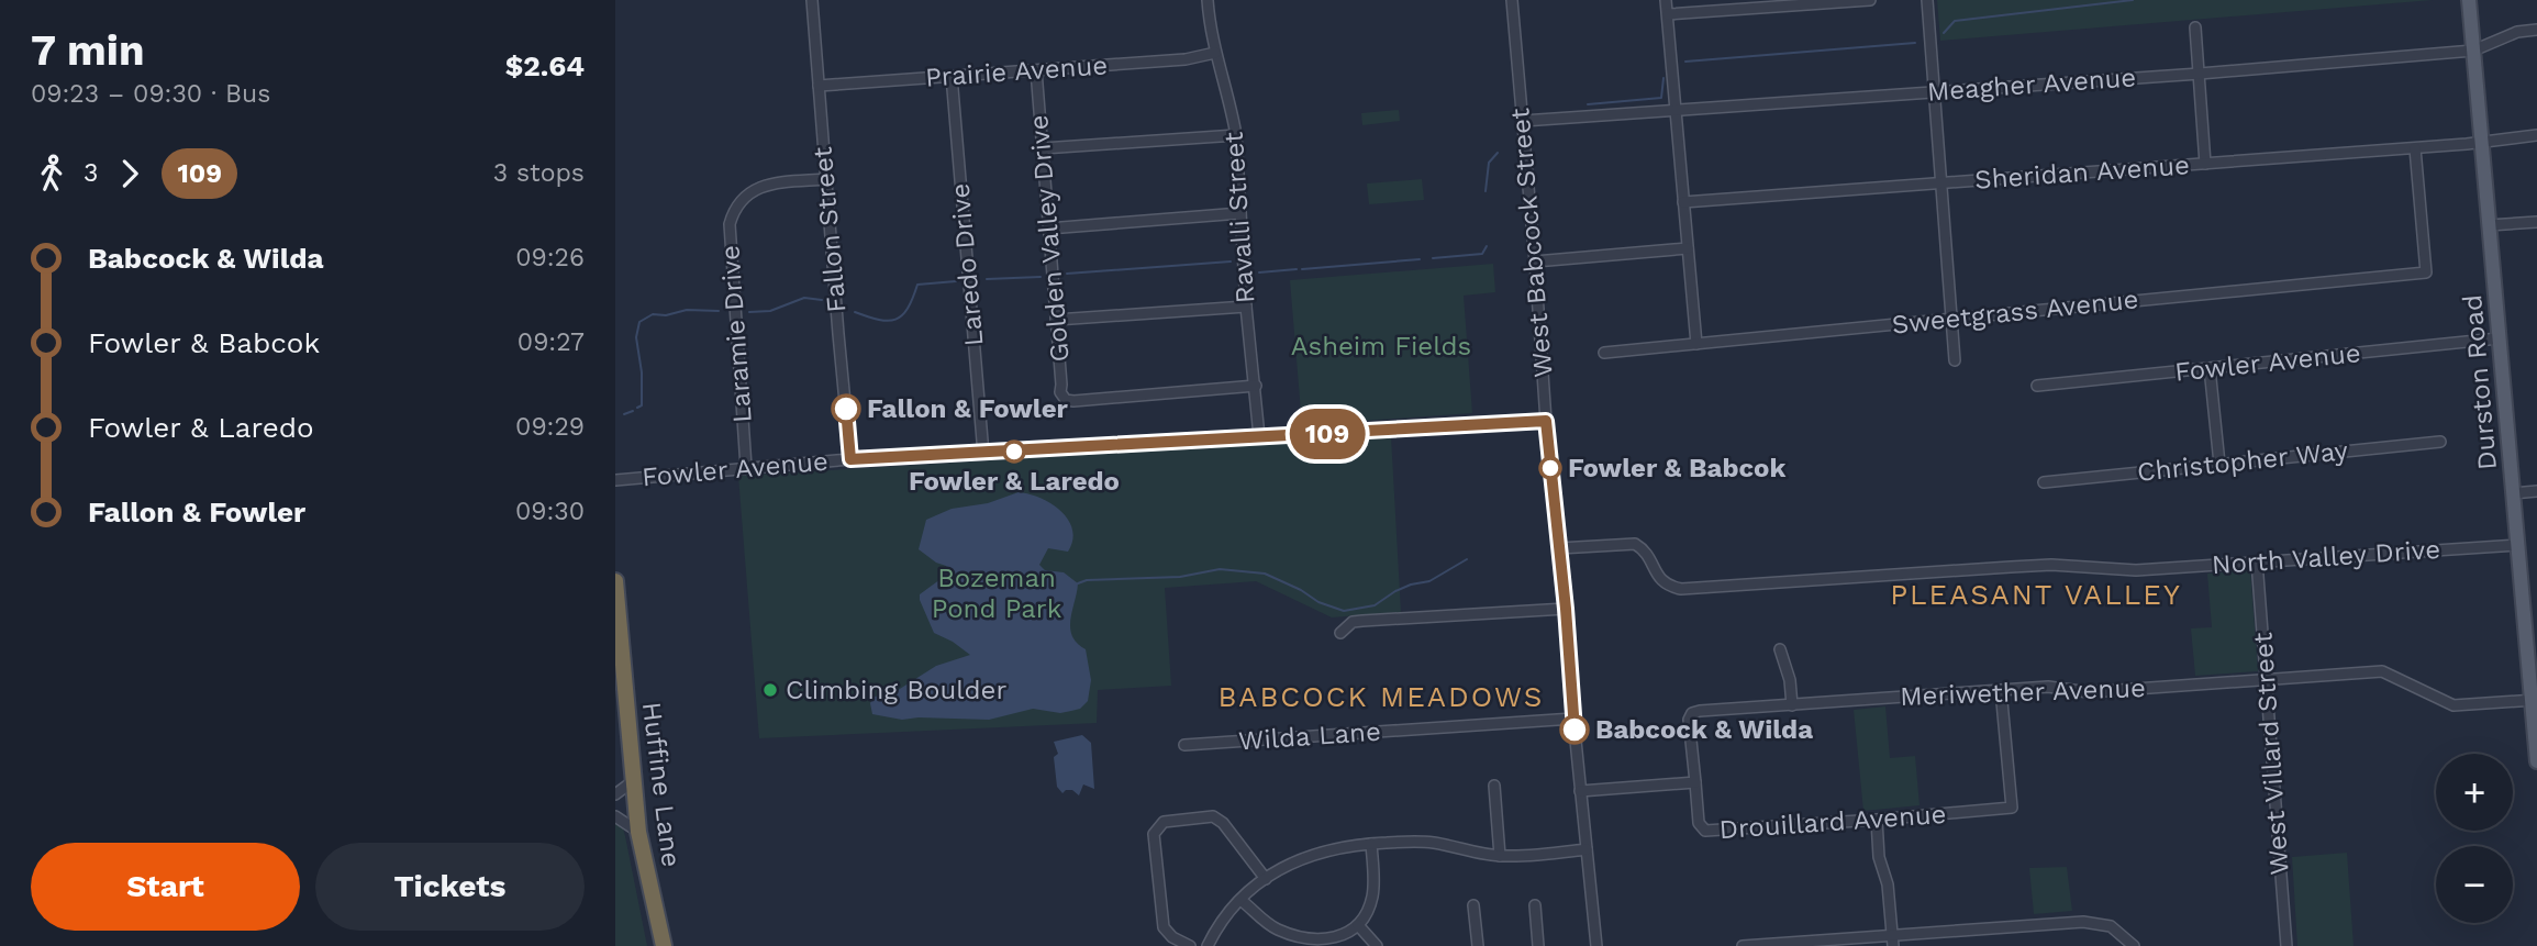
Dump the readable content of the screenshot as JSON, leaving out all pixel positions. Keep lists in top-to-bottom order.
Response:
{
  "streets": {
    "highway": ["Huffine Lane"],
    "main road": ["Durston Road"],
    "street": [
      "Prairie Avenue",
      "Meagher Avenue",
      "Sheridan Avenue",
      "Ravalli Street",
      "Fallon Street",
      "Golden Valley Drive",
      "West Babcock Street",
      "Laredo Drive",
      "Sweetgrass Avenue",
      "Laramie Drive",
      "Fowler Avenue",
      "Christopher Way",
      "North Valley Drive",
      "Meriwether Avenue",
      "Wilda Lane",
      "West Villard Street",
      "Drouillard Avenue"
    ]
  },
  "crossings": [
    ["Prairie Avenue", "Ravalli Street"],
    ["Prairie Avenue", "Fallon Street"],
    ["Prairie Avenue", "Golden Valley Drive"],
    ["Prairie Avenue", "Laredo Drive"],
    ["Meagher Avenue", "West Babcock Street"],
    ["Meagher Avenue", "Durston Road"],
    ["Sheridan Avenue", "Sweetgrass Avenue"],
    ["Sheridan Avenue", "Durston Road"],
    ["Ravalli Street", "Golden Valley Drive"],
    ["Ravalli Street", "Fowler Avenue"],
    ["Fallon Street", "Laramie Drive"],
    ["Fallon Street", "Fowler Avenue"],
    ["West Babcock Street", "Fowler Avenue"],
    ["West Babcock Street", "North Valley Drive"],
    ["West Babcock Street", "Wilda Lane"],
    ["Laredo Drive", "Fowler Avenue"],
    ["Laramie Drive", "Fowler Avenue"],
    ["Fowler Avenue", "Durston Road"],
    ["Durston Road", "North Valley Drive"],
    ["Durston Road", "Meriwether Avenue"],
    ["North Valley Drive", "West Villard Street"],
    ["Meriwether Avenue", "West Villard Street"],
    ["Meriwether Avenue", "Drouillard Avenue"]
  ],
  "districts": ["PLEASANT VALLEY", "BABCOCK MEADOWS"],
  "parks": ["Asheim Fields", "Bozeman Pond Park"],
  "places": [
    "Fallon & Fowler",
    "Fowler & Laredo",
    "Fowler & Babcok",
    "Climbing Boulder",
    "Babcock & Wilda"
  ],
  "lines": ["bus line 109"],
  "page": {
    "heading": ["7 min", "09:23 – 09:30 · Bus", "$2.64"],
    "on_map": "109",
    "legs": ["3", "109", "3 stops"],
    "list": [
      {
        "name": "Babcock & Wilda",
        "value": "09:26"
      },
      {
        "name": "Fowler & Babcok",
        "value": "09:27"
      },
      {
        "name": "Fowler & Laredo",
        "value": "09:29"
      },
      {
        "name": "Fallon & Fowler",
        "value": "09:30"
      }
    ],
    "map_buttons": ["+", "−"],
    "buttons": ["Start", "Tickets"]
  }
}
